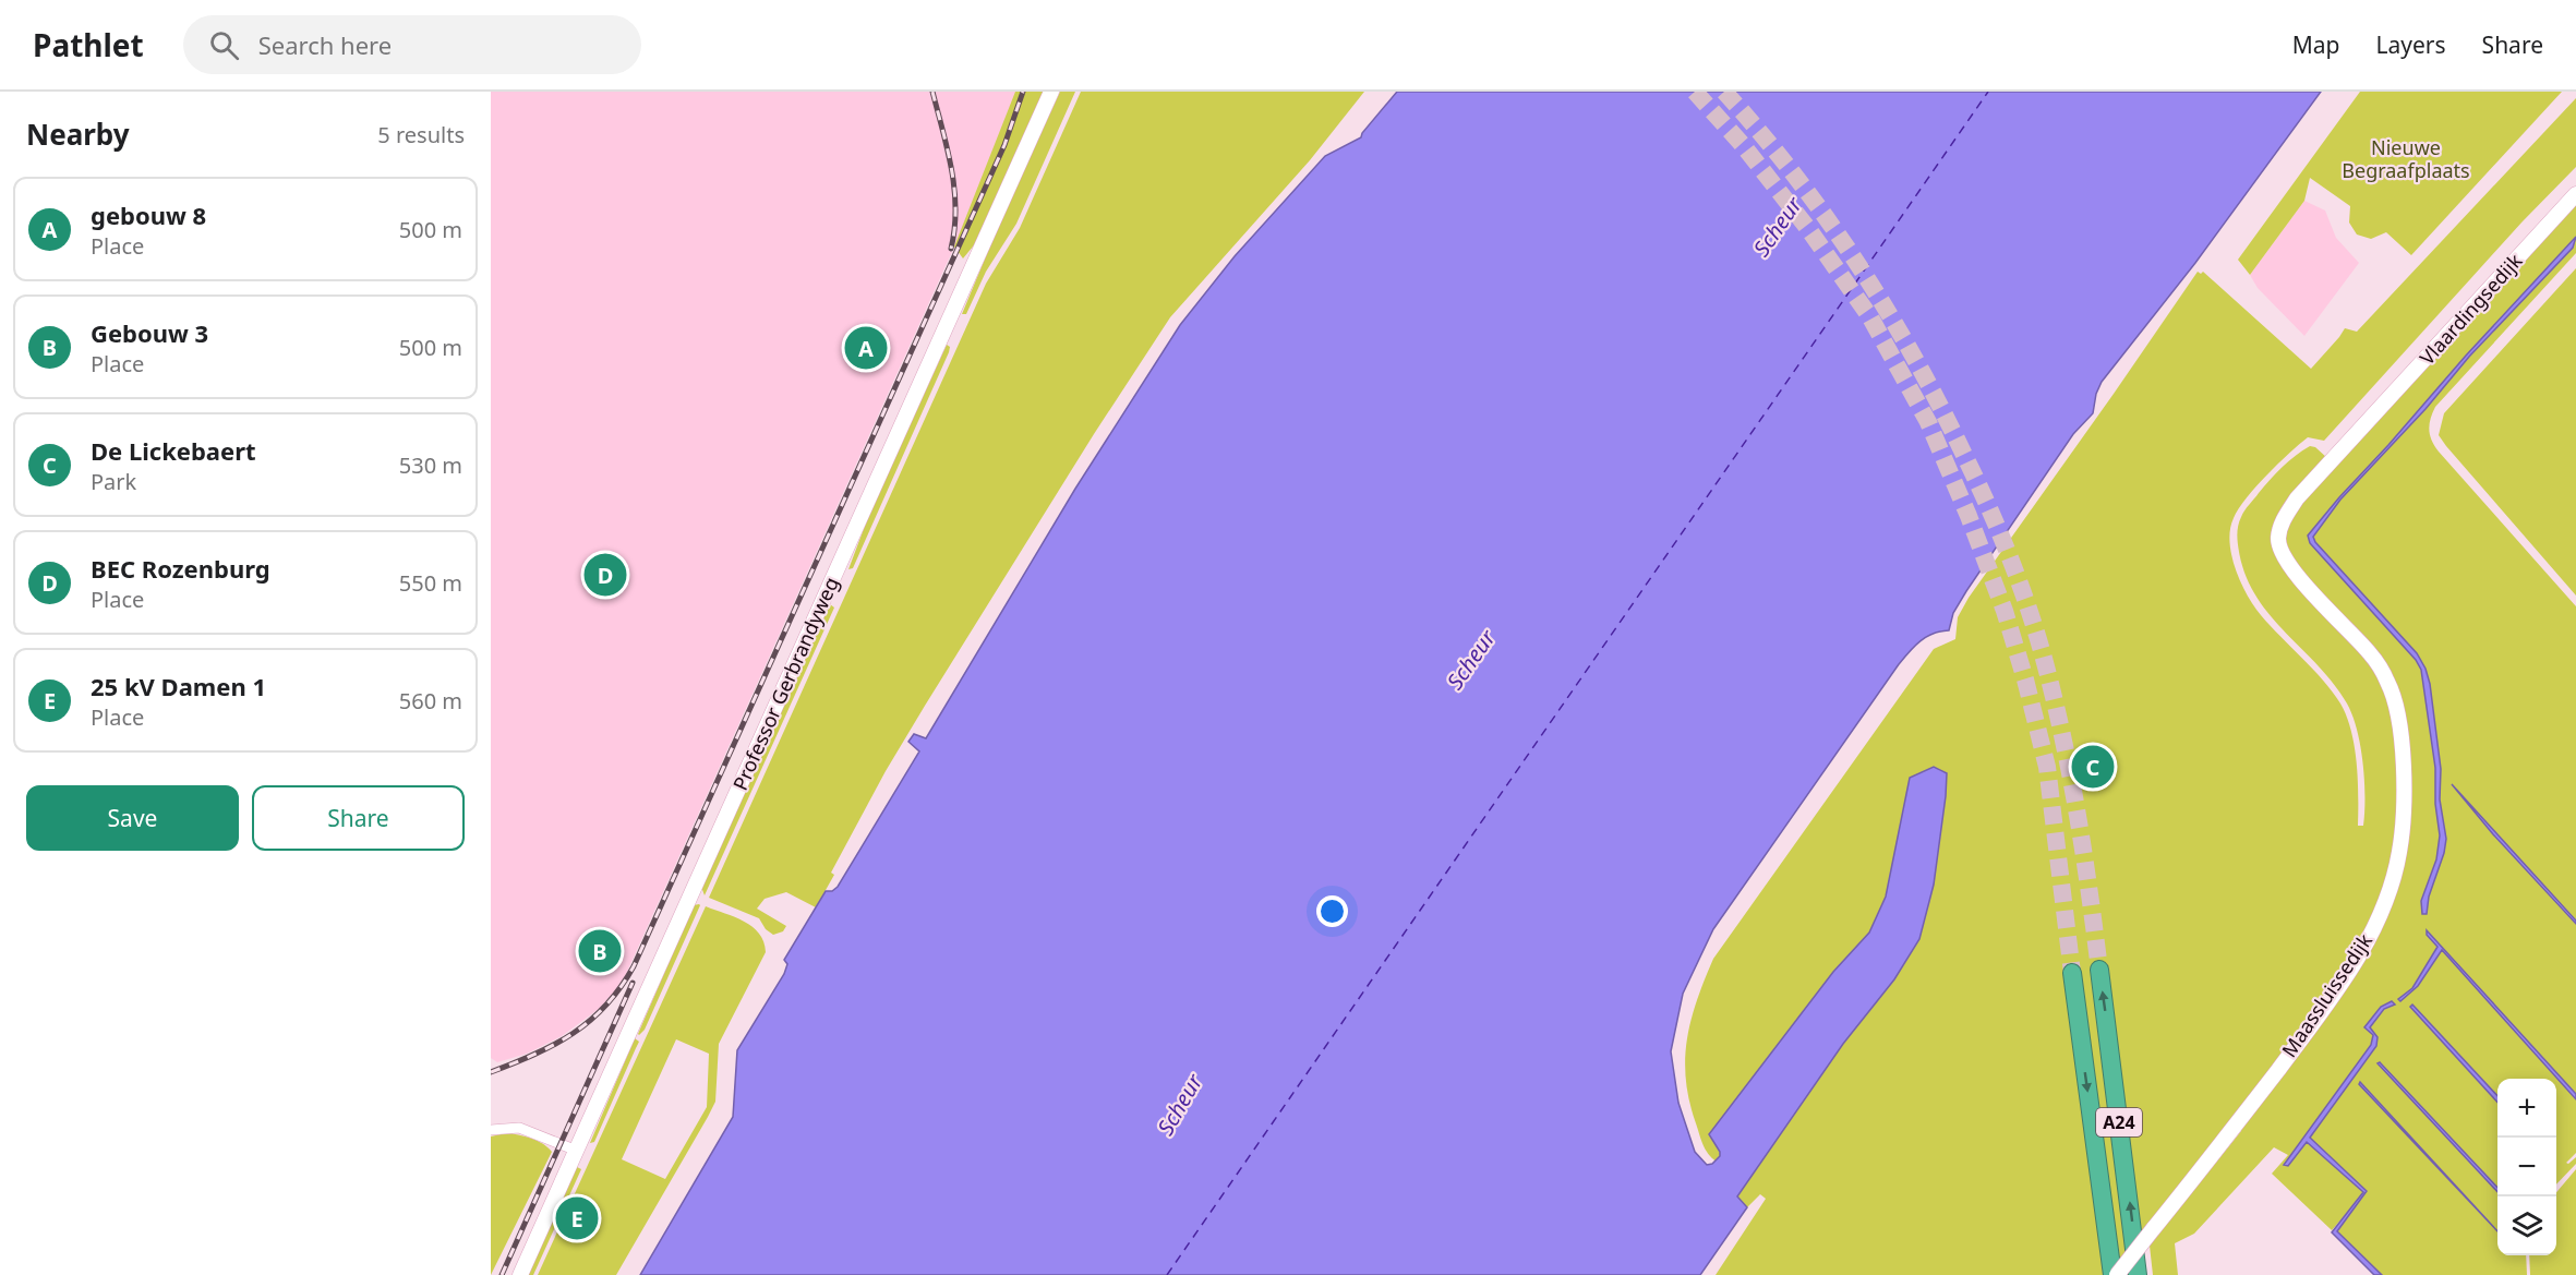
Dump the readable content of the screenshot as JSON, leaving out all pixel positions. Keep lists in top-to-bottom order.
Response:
{
  "streets": {
    "highway": ["A24"],
    "street": ["Vlaardingsedijk", "Professor Gerbrandyweg", "Maassluissedijk"]
  },
  "crossings": [
    ["Vlaardingsedijk", "Maassluissedijk"],
    ["Maassluissedijk", "A24"]
  ],
  "water": ["Scheur"],
  "parks": ["Nieuwe Begraafplaats"],
  "page": {
    "header": "Pathlet",
    "search": "Search here",
    "nav": ["Map", "Layers", "Share"],
    "heading": ["Nearby", "5 results"],
    "list": [
      {
        "mark": "A",
        "name": "gebouw 8",
        "note": "Place",
        "value": "500 m"
      },
      {
        "mark": "B",
        "name": "Gebouw 3",
        "note": "Place",
        "value": "500 m"
      },
      {
        "mark": "C",
        "name": "De Lickebaert",
        "note": "Park",
        "value": "530 m"
      },
      {
        "mark": "D",
        "name": "BEC Rozenburg",
        "note": "Place",
        "value": "550 m"
      },
      {
        "mark": "E",
        "name": "25 kV Damen 1",
        "note": "Place",
        "value": "560 m"
      }
    ],
    "pins": [
      "A",
      "D",
      "C",
      "B",
      "E"
    ],
    "buttons": ["Save", "Share"],
    "map_buttons": ["+", "−"]
  }
}
